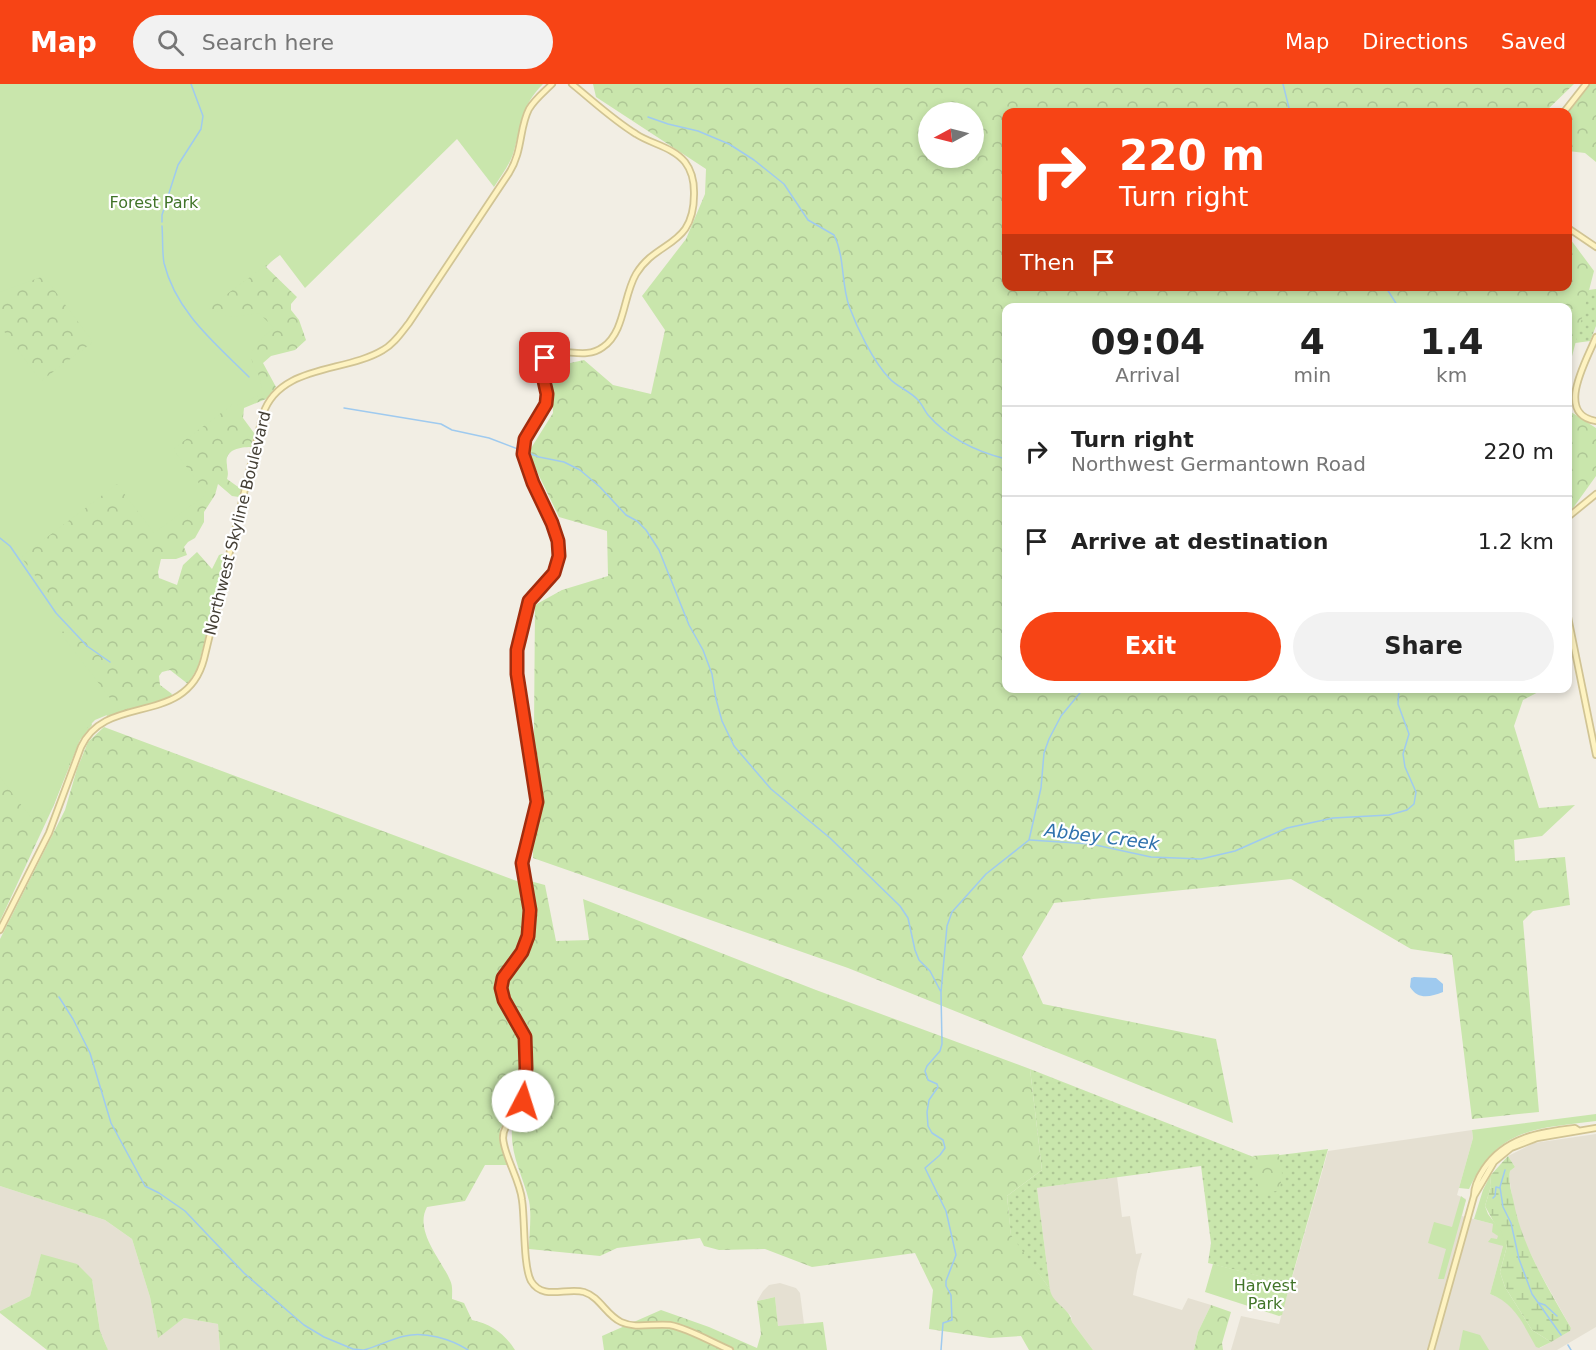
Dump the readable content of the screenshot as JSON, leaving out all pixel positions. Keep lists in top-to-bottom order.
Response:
{
  "streets": {
    "main road": ["Northwest Skyline Boulevard"]
  },
  "water": ["Abbey Creek"],
  "parks": ["Forest Park", "Harvest Park"],
  "north": "left",
  "page": {
    "header": "Map",
    "search": "Search here",
    "nav": ["Map", "Directions", "Saved"],
    "turn": ["220 m", "Turn right"],
    "then": "Then",
    "eta": [
      "09:04",
      "Arrival",
      "4",
      "min",
      "1.4",
      "km"
    ],
    "list": [
      {
        "name": "Turn right",
        "note": "Northwest Germantown Road",
        "value": "220 m"
      },
      {
        "name": "Arrive at destination",
        "value": "1.2 km"
      }
    ],
    "buttons": ["Exit", "Share"]
  }
}
